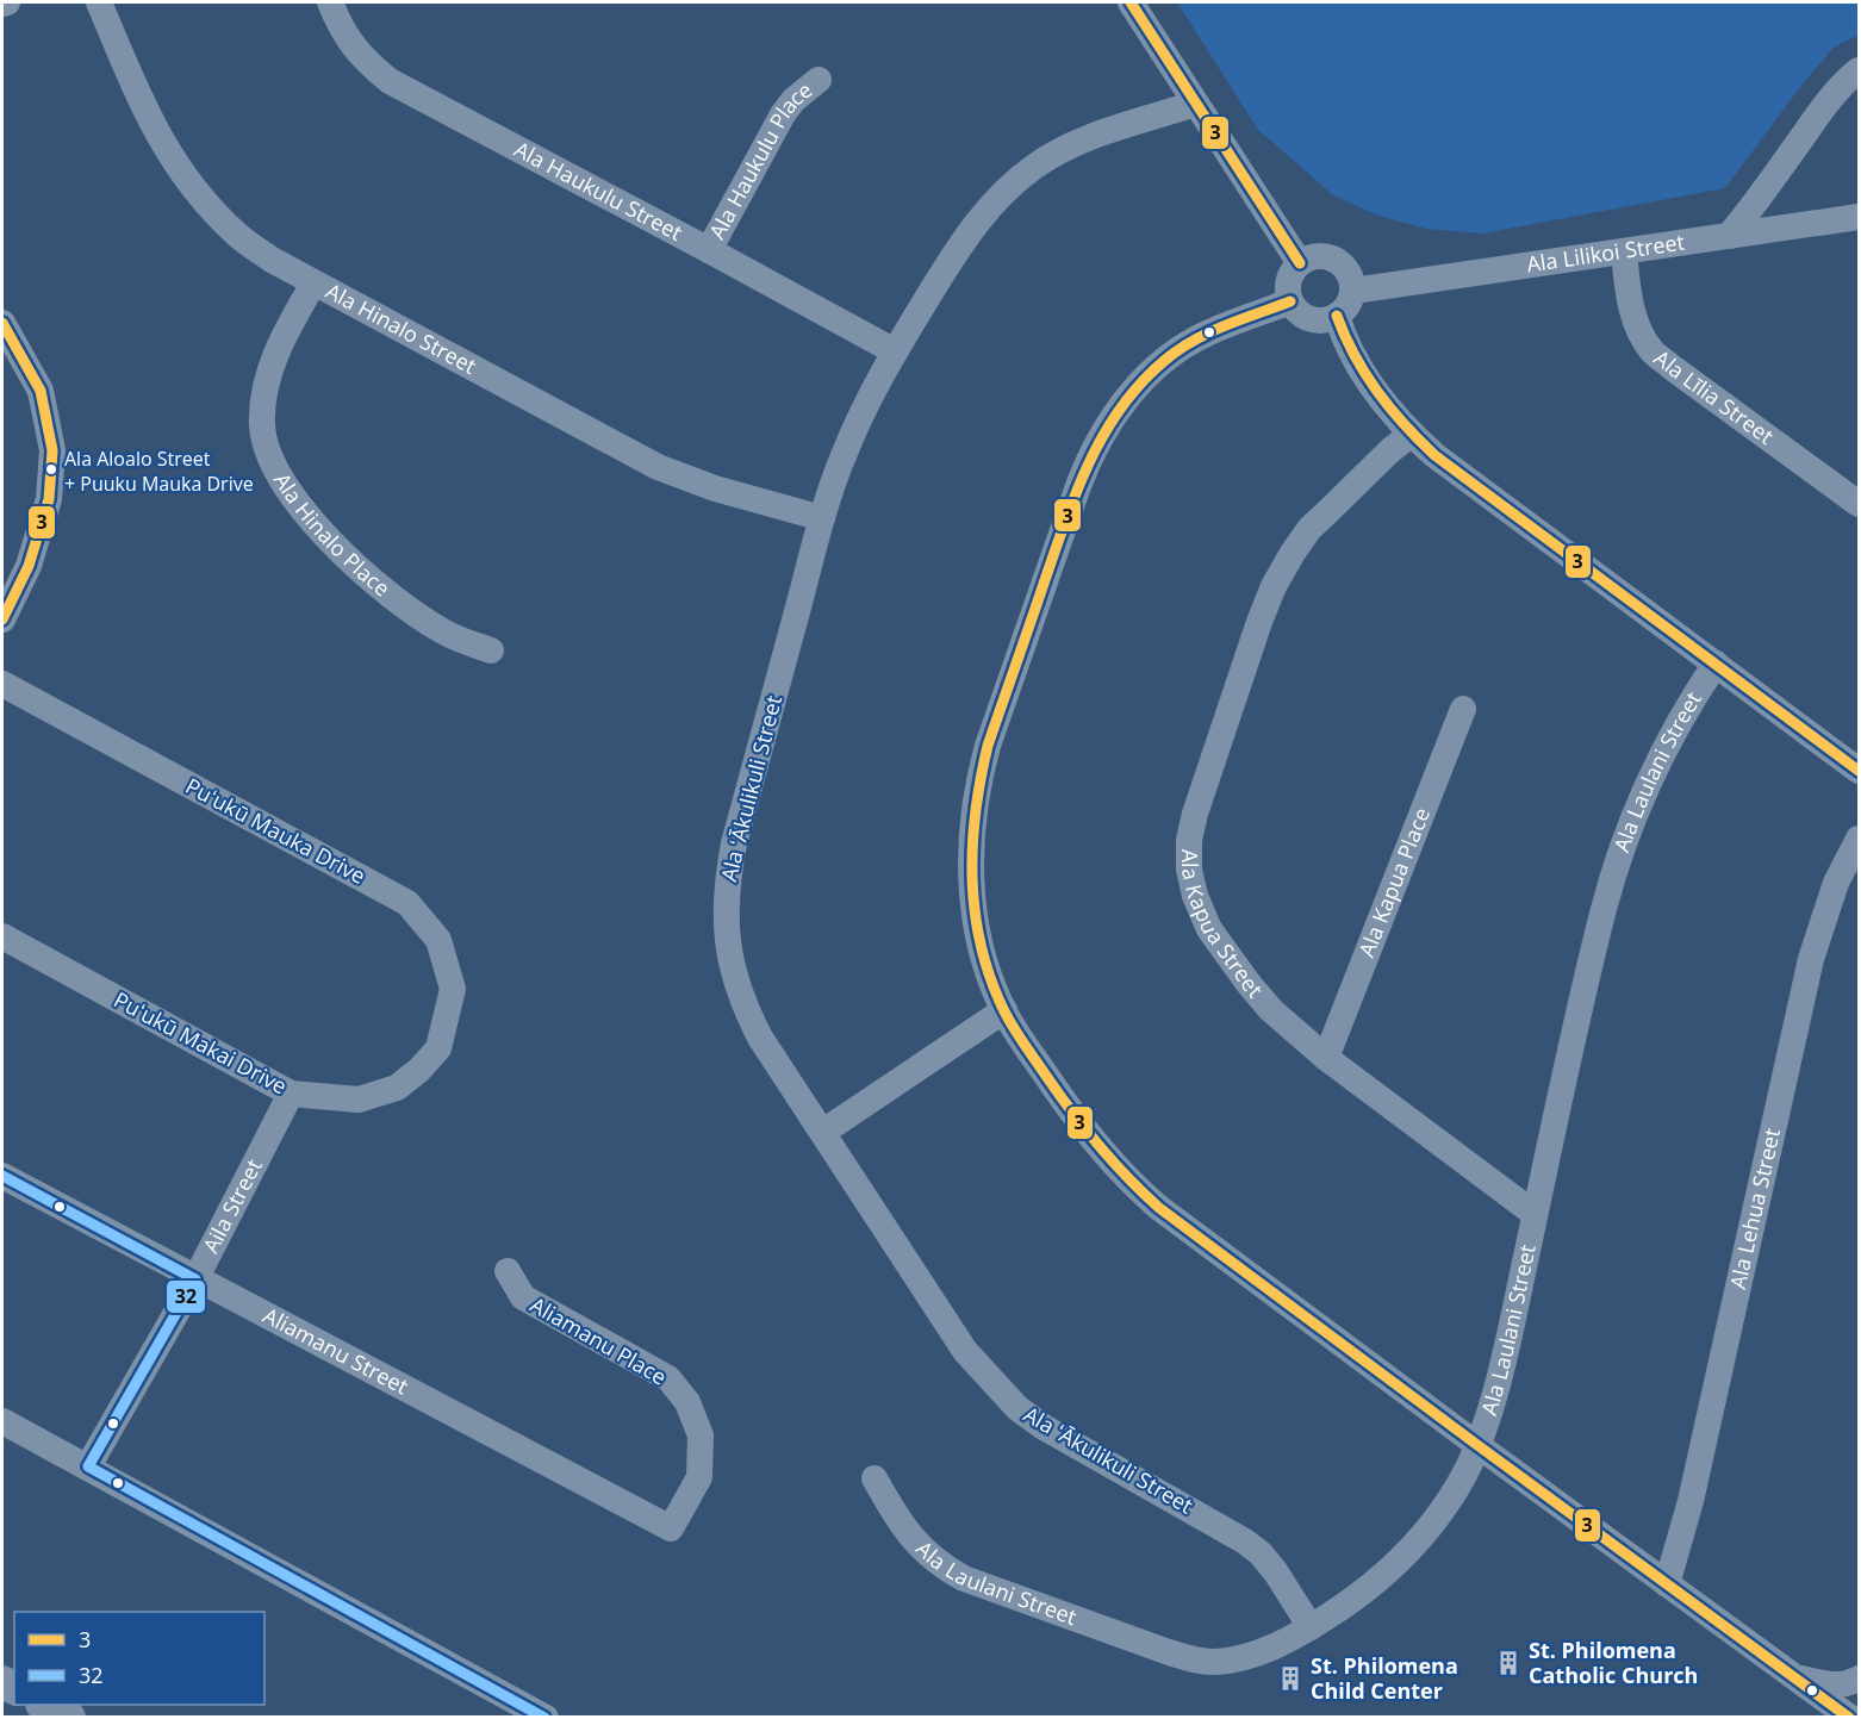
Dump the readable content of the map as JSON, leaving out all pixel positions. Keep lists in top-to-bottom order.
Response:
{
  "streets": {
    "street": [
      "Ala Haukulu Place",
      "Ala Haukulu Street",
      "Ala Lilikoi Street",
      "Ala Hinalo Street",
      "Ala Līlia Street",
      "Ala Hinalo Place",
      "Ala Laulani Street",
      "Ala ʻĀkulikuli Street",
      "Puʻukū Mauka Drive",
      "Ala Kapua Place",
      "Ala Kapua Street",
      "Puʻukū Makai Drive",
      "Aila Street",
      "Ala Lehua Street",
      "Aliamanu Place",
      "Aliamanu Street"
    ]
  },
  "crossings": [
    ["Ala Haukulu Place", "Ala Haukulu Street"],
    ["Ala Haukulu Street", "Ala ʻĀkulikuli Street"],
    ["Ala Lilikoi Street", "Ala Līlia Street"],
    ["Ala Hinalo Street", "Ala Hinalo Place"],
    ["Ala Hinalo Street", "Ala ʻĀkulikuli Street"],
    ["Ala Laulani Street", "Ala ʻĀkulikuli Street"],
    ["Ala Laulani Street", "Ala Kapua Street"],
    ["Puʻukū Mauka Drive", "Puʻukū Makai Drive"],
    ["Ala Kapua Place", "Ala Kapua Street"],
    ["Puʻukū Makai Drive", "Aila Street"],
    ["Aila Street", "Aliamanu Street"],
    ["Aliamanu Place", "Aliamanu Street"]
  ],
  "places": {
    "other": ["Ala Aloalo Street + Puuku Mauka Drive"],
    "building": ["St. Philomena Catholic Church", "St. Philomena Child Center"]
  },
  "lines": ["transit line 3", "transit line 32"],
  "legend": ["3", "32"]
}
